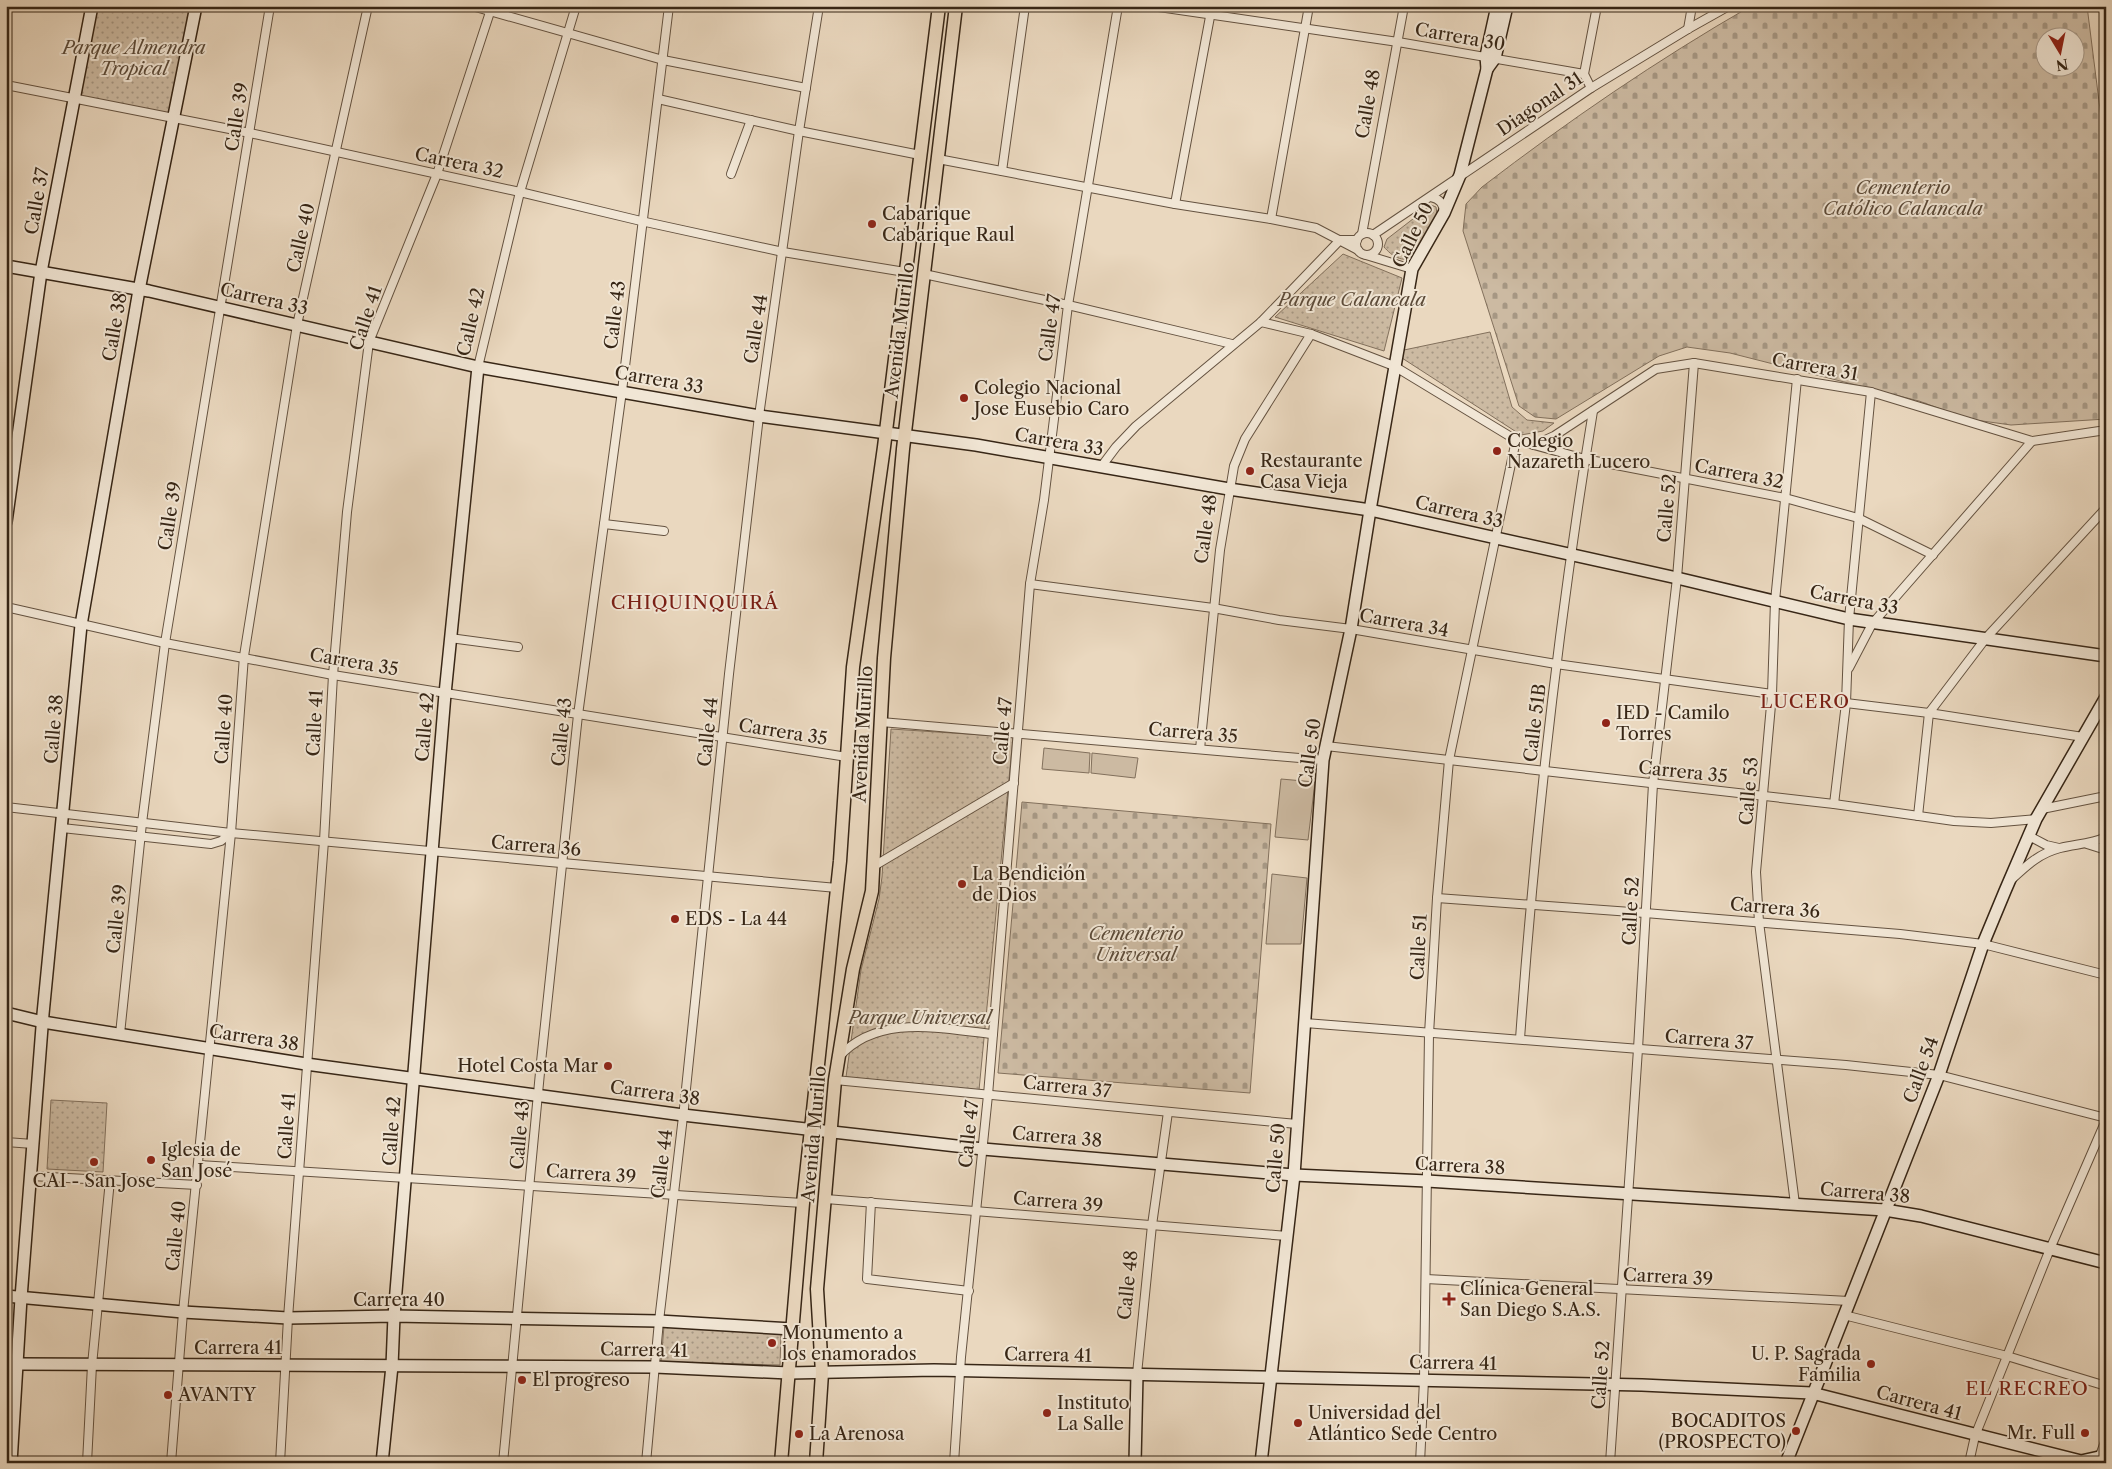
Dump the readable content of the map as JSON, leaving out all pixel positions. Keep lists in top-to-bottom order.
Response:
{
  "streets": {
    "main road": ["Avenida Murillo"],
    "street": [
      "Carrera 30",
      "Calle 48",
      "Diagonal 31",
      "Calle 39",
      "Carrera 32",
      "Calle 37",
      "Calle 50",
      "Calle 40",
      "Carrera 33",
      "Calle 43",
      "Calle 41",
      "Calle 42",
      "Calle 38",
      "Calle 47",
      "Calle 44",
      "Carrera 31",
      "Calle 52",
      "Carrera 34",
      "Carrera 35",
      "Calle 51B",
      "Calle 53",
      "Carrera 36",
      "Calle 51",
      "Carrera 38",
      "Carrera 37",
      "Calle 54",
      "Carrera 39",
      "Carrera 40",
      "Carrera 41"
    ]
  },
  "crossings": [
    ["Carrera 30", "Calle 48"],
    ["Carrera 30", "Calle 50"],
    ["Calle 48", "Diagonal 31"],
    ["Calle 48", "Carrera 32"],
    ["Calle 48", "Carrera 33"],
    ["Calle 48", "Carrera 34"],
    ["Calle 48", "Carrera 35"],
    ["Calle 48", "Carrera 38"],
    ["Calle 48", "Carrera 37"],
    ["Calle 48", "Carrera 39"],
    ["Calle 48", "Carrera 41"],
    ["Diagonal 31", "Calle 50"],
    ["Calle 39", "Carrera 32"],
    ["Calle 39", "Carrera 33"],
    ["Calle 39", "Carrera 35"],
    ["Calle 39", "Carrera 36"],
    ["Calle 39", "Carrera 38"],
    ["Carrera 32", "Calle 37"],
    ["Carrera 32", "Calle 50"],
    ["Carrera 32", "Calle 40"],
    ["Carrera 32", "Calle 43"],
    ["Carrera 32", "Calle 41"],
    ["Carrera 32", "Calle 42"],
    ["Carrera 32", "Calle 38"],
    ["Carrera 32", "Calle 44"],
    ["Carrera 32", "Avenida Murillo"],
    ["Carrera 32", "Carrera 31"],
    ["Carrera 32", "Calle 52"],
    ["Carrera 32", "Calle 51B"],
    ["Carrera 32", "Calle 53"],
    ["Carrera 32", "Calle 51"],
    ["Calle 37", "Carrera 33"],
    ["Calle 50", "Carrera 33"],
    ["Calle 50", "Carrera 34"],
    ["Calle 50", "Carrera 35"],
    ["Calle 50", "Carrera 38"],
    ["Calle 50", "Carrera 37"],
    ["Calle 50", "Carrera 39"],
    ["Calle 50", "Carrera 41"],
    ["Calle 40", "Carrera 33"],
    ["Calle 40", "Carrera 35"],
    ["Calle 40", "Carrera 36"],
    ["Calle 40", "Carrera 38"],
    ["Calle 40", "Carrera 39"],
    ["Calle 40", "Carrera 40"],
    ["Calle 40", "Carrera 41"],
    ["Carrera 33", "Calle 43"],
    ["Carrera 33", "Calle 41"],
    ["Carrera 33", "Calle 42"],
    ["Carrera 33", "Calle 38"],
    ["Carrera 33", "Calle 47"],
    ["Carrera 33", "Calle 44"],
    ["Carrera 33", "Avenida Murillo"],
    ["Carrera 33", "Calle 52"],
    ["Carrera 33", "Calle 51B"],
    ["Carrera 33", "Calle 53"],
    ["Carrera 33", "Calle 51"],
    ["Calle 43", "Carrera 35"],
    ["Calle 43", "Carrera 36"],
    ["Calle 43", "Carrera 38"],
    ["Calle 43", "Carrera 39"],
    ["Calle 43", "Carrera 40"],
    ["Calle 43", "Carrera 41"],
    ["Calle 41", "Carrera 35"],
    ["Calle 41", "Carrera 36"],
    ["Calle 41", "Carrera 38"],
    ["Calle 41", "Carrera 39"],
    ["Calle 41", "Carrera 40"],
    ["Calle 41", "Carrera 41"],
    ["Calle 42", "Carrera 35"],
    ["Calle 42", "Carrera 36"],
    ["Calle 42", "Carrera 38"],
    ["Calle 42", "Carrera 39"],
    ["Calle 42", "Carrera 40"],
    ["Calle 42", "Carrera 41"],
    ["Calle 38", "Carrera 35"],
    ["Calle 38", "Carrera 36"],
    ["Calle 38", "Carrera 38"],
    ["Calle 38", "Carrera 40"],
    ["Calle 38", "Carrera 41"],
    ["Calle 47", "Carrera 34"],
    ["Calle 47", "Carrera 35"],
    ["Calle 47", "Carrera 38"],
    ["Calle 47", "Carrera 37"],
    ["Calle 47", "Carrera 39"],
    ["Calle 47", "Carrera 41"],
    ["Calle 44", "Carrera 35"],
    ["Calle 44", "Carrera 36"],
    ["Calle 44", "Carrera 38"],
    ["Calle 44", "Carrera 39"],
    ["Calle 44", "Carrera 40"],
    ["Calle 44", "Carrera 41"],
    ["Avenida Murillo", "Carrera 35"],
    ["Avenida Murillo", "Carrera 36"],
    ["Avenida Murillo", "Carrera 38"],
    ["Avenida Murillo", "Carrera 37"],
    ["Avenida Murillo", "Carrera 39"],
    ["Avenida Murillo", "Carrera 40"],
    ["Avenida Murillo", "Carrera 41"],
    ["Carrera 31", "Calle 52"],
    ["Carrera 31", "Calle 51B"],
    ["Carrera 31", "Calle 53"],
    ["Calle 52", "Carrera 34"],
    ["Calle 52", "Carrera 35"],
    ["Calle 52", "Carrera 36"],
    ["Calle 52", "Carrera 38"],
    ["Calle 52", "Carrera 37"],
    ["Calle 52", "Carrera 39"],
    ["Calle 52", "Carrera 41"],
    ["Carrera 34", "Calle 51B"],
    ["Carrera 34", "Calle 53"],
    ["Carrera 34", "Calle 51"],
    ["Carrera 35", "Calle 51B"],
    ["Carrera 35", "Calle 53"],
    ["Carrera 35", "Calle 51"],
    ["Carrera 35", "Calle 54"],
    ["Calle 51B", "Carrera 36"],
    ["Calle 51B", "Carrera 37"],
    ["Calle 53", "Carrera 36"],
    ["Calle 53", "Carrera 38"],
    ["Calle 53", "Carrera 37"],
    ["Carrera 36", "Calle 51"],
    ["Carrera 36", "Calle 54"],
    ["Calle 51", "Carrera 38"],
    ["Calle 51", "Carrera 37"],
    ["Calle 51", "Carrera 39"],
    ["Calle 51", "Carrera 41"],
    ["Carrera 38", "Calle 54"],
    ["Carrera 37", "Calle 54"],
    ["Calle 54", "Carrera 39"],
    ["Calle 54", "Carrera 41"]
  ],
  "districts": ["CHIQUINQUIRÁ", "LUCERO", "EL RECREO"],
  "parks": [
    "Parque Almendra Tropical",
    "Cementerio Católico Calancala",
    "Parque Calancala",
    "Cementerio Universal",
    "Parque Universal"
  ],
  "places": {
    "other": [
      "Cabarique Cabarique Raul",
      "Colegio Nacional Jose Eusebio Caro",
      "Colegio Nazareth Lucero",
      "Restaurante Casa Vieja",
      "IED - Camilo Torres",
      "La Bendición de Dios",
      "EDS - La 44",
      "Hotel Costa Mar",
      "Iglesia de San José",
      "CAI - San Jose",
      "Monumento a los enamorados",
      "U. P. Sagrada Familia",
      "El progreso",
      "AVANTY",
      "Instituto La Salle",
      "Universidad del Atlántico Sede Centro",
      "BOCADITOS (PROSPECTO)",
      "Mr. Full",
      "La Arenosa"
    ],
    "health": ["Clínica General San Diego S.A.S."]
  },
  "north": "bottom"
}
